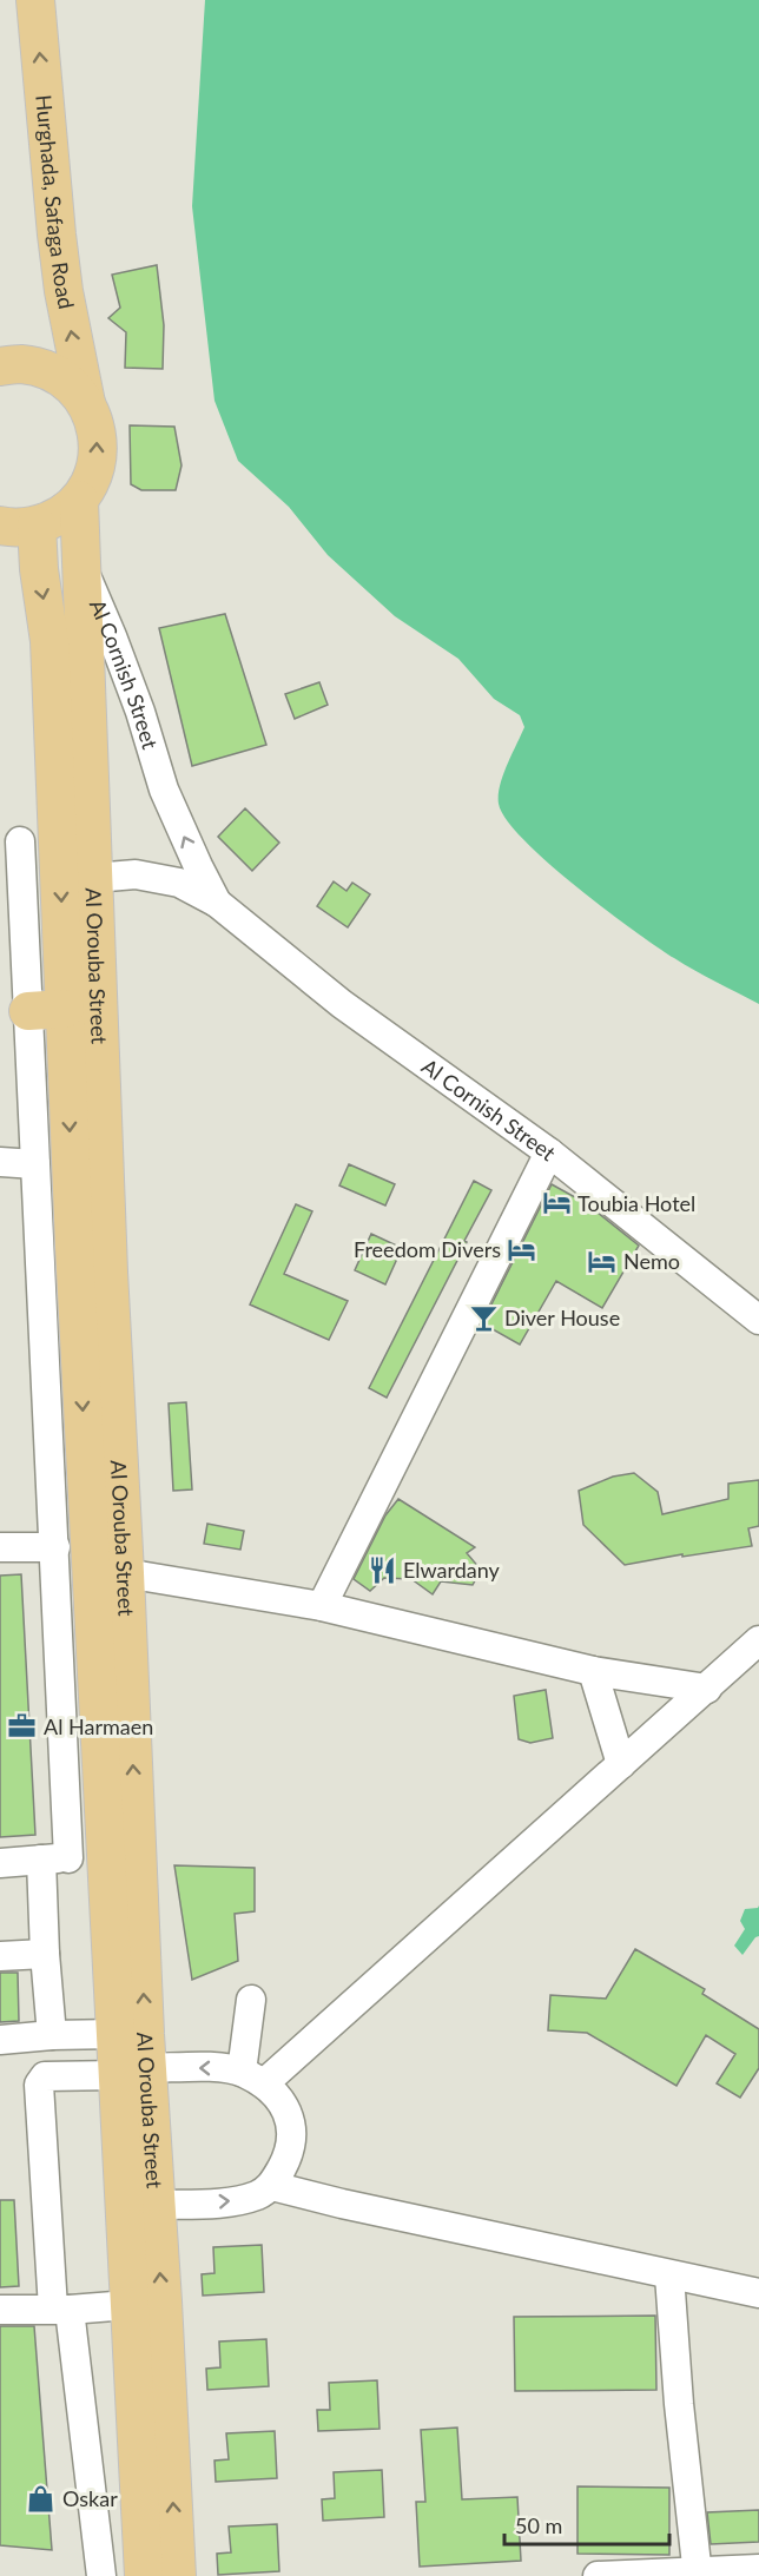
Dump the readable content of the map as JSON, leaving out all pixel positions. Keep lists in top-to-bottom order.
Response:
{
  "streets": {
    "main road": ["Hurghada, Safaga Road", "Al Orouba Street"],
    "street": ["Al Cornish Street"]
  },
  "crossings": [
    ["Hurghada, Safaga Road", "Al Orouba Street"],
    ["Al Cornish Street", "Al Orouba Street"]
  ],
  "one_way": ["Hurghada, Safaga Road"],
  "places": {
    "hotel": ["Toubia Hotel", "Freedom Divers", "Nemo"],
    "bar": ["Diver House"],
    "restaurant": ["Elwardany"],
    "office": ["Al Harmaen"],
    "shop": ["Oskar"]
  },
  "scale_bar": "50 m"
}
